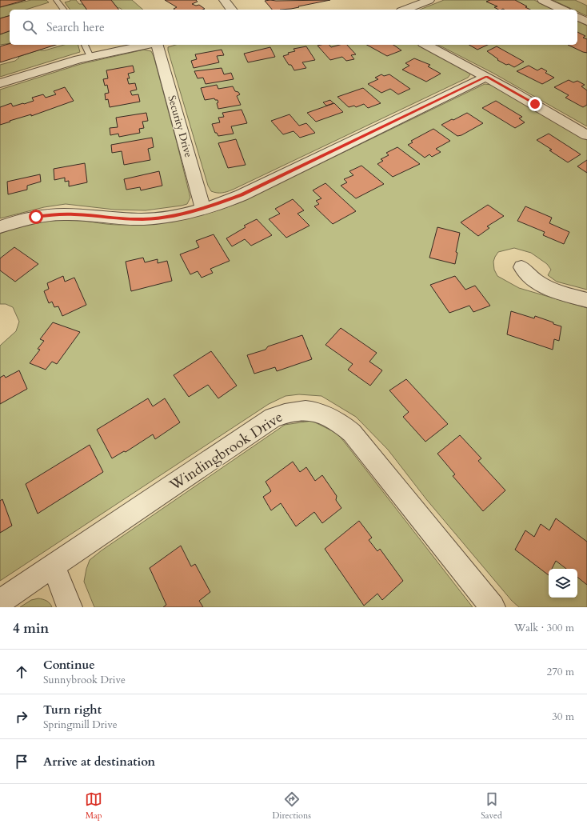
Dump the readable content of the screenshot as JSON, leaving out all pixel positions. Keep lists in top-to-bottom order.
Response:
{
  "streets": {
    "street": ["Security Drive", "Windingbrook Drive"]
  },
  "page": {
    "search": "Search here",
    "heading": ["4 min", "Walk · 300 m"],
    "list": [
      ["Continue", "Sunnybrook Drive", "270 m"],
      ["Turn right", "Springmill Drive", "30 m"],
      "Arrive at destination"
    ],
    "nav": ["Map", "Directions", "Saved"]
  }
}
